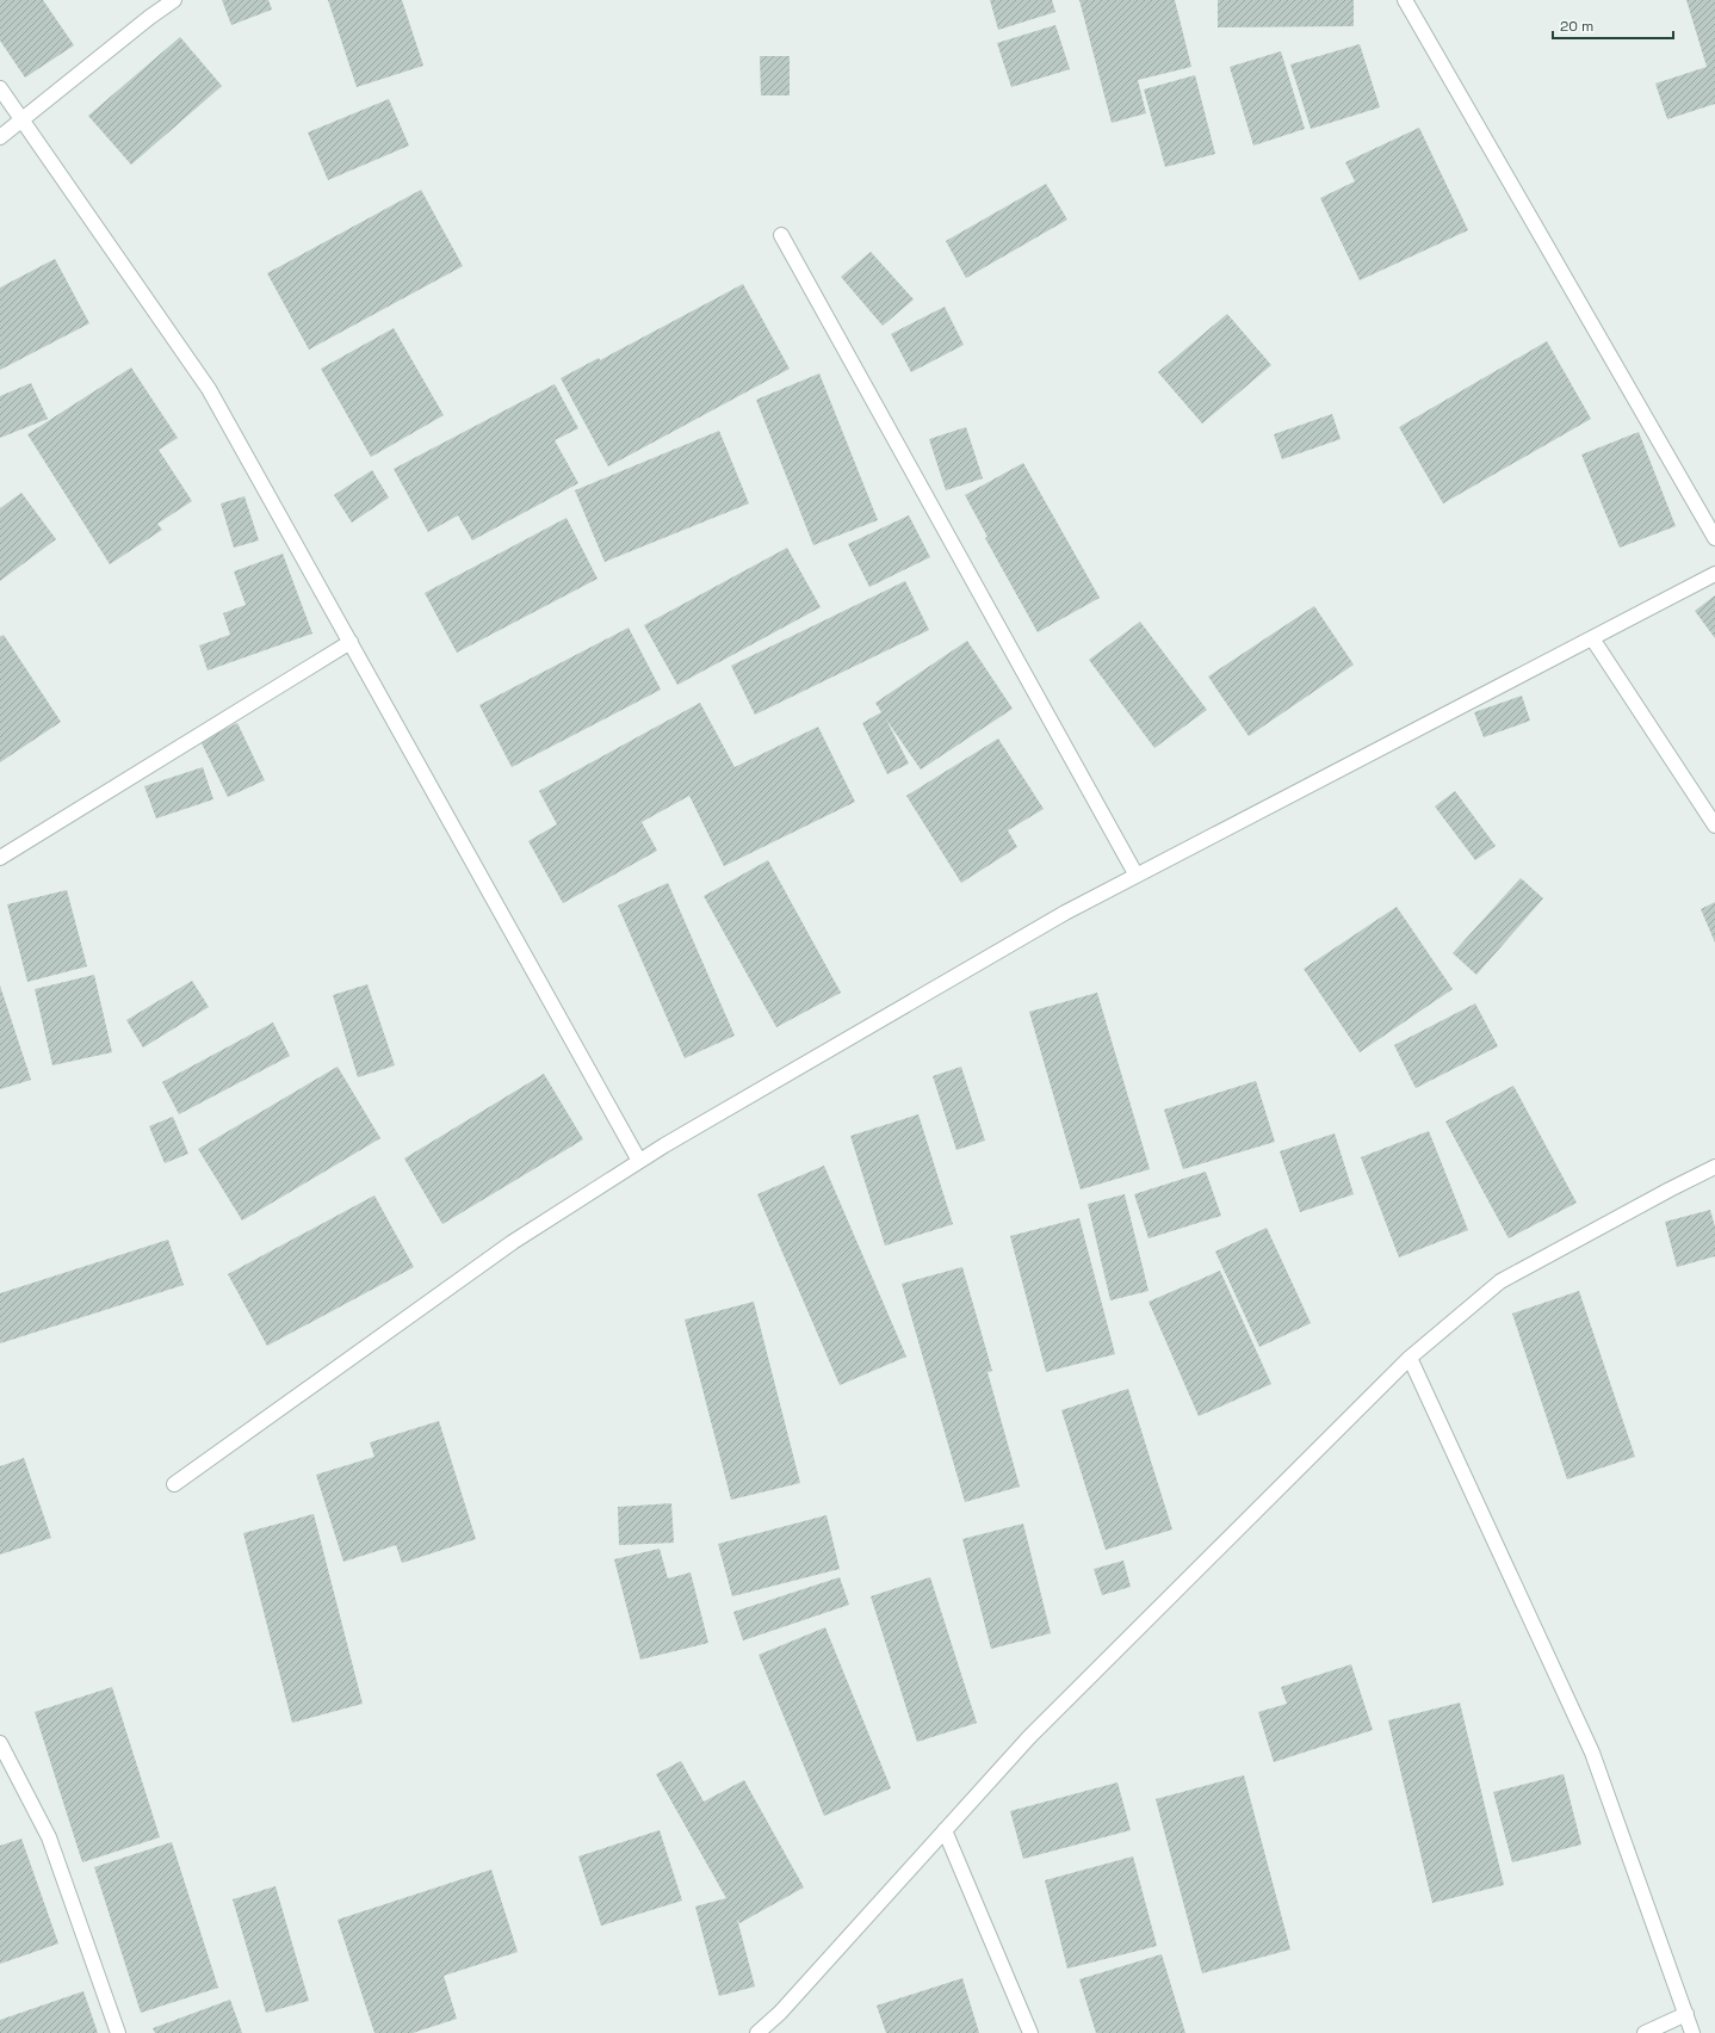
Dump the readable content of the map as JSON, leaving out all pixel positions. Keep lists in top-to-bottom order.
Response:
{
  "scale_bar": "20 m"
}
